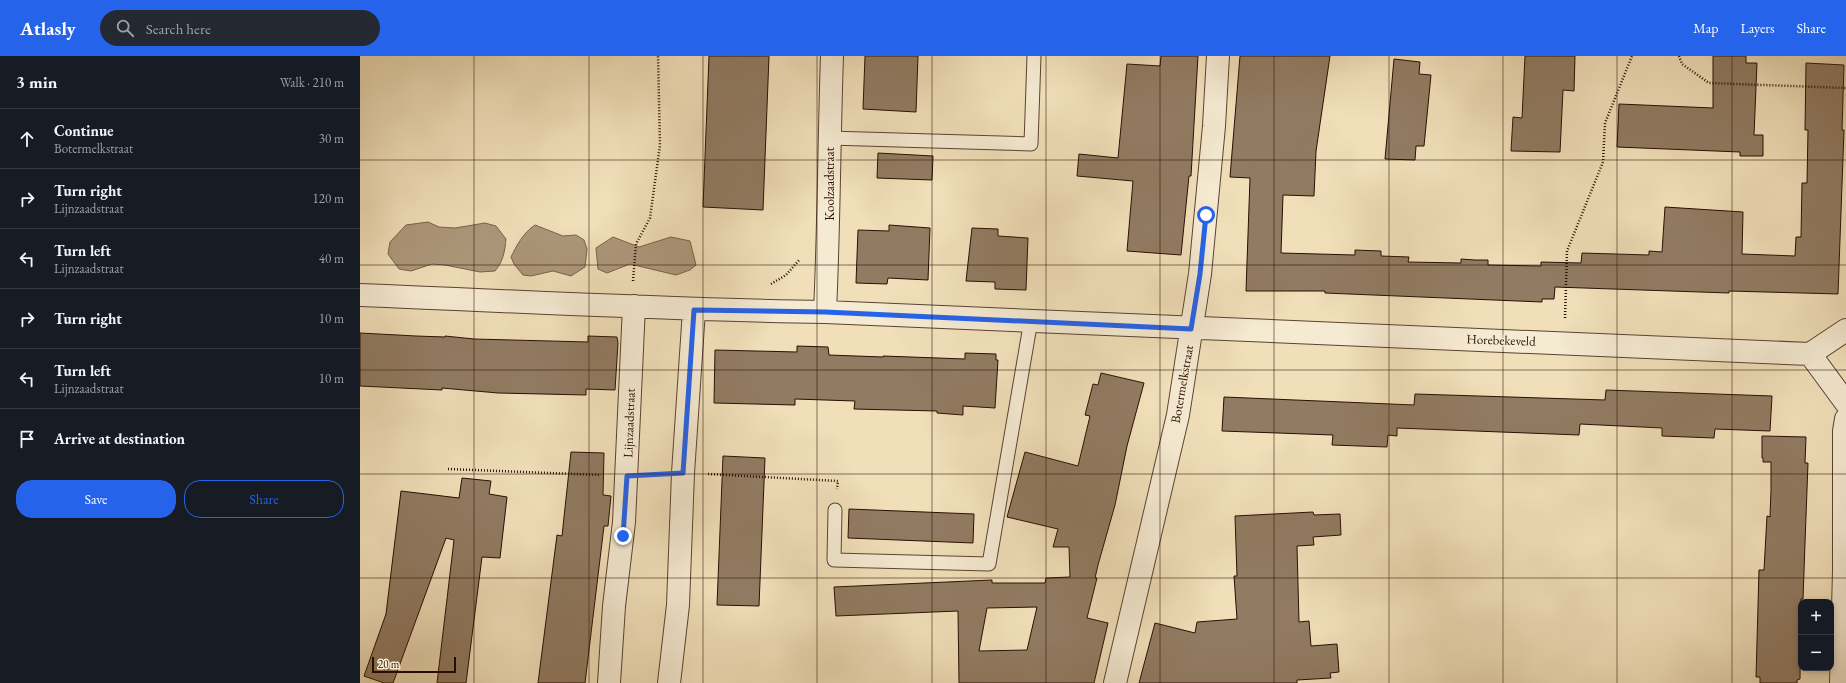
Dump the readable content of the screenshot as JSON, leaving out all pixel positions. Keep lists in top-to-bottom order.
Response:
{
  "streets": {
    "street": [
      "Koolzaadstraat",
      "Horebekeveld",
      "Botermelkstraat",
      "Lijnzaadstraat"
    ]
  },
  "crossings": [
    ["Horebekeveld", "Botermelkstraat"]
  ],
  "scale_bar": "20 m",
  "page": {
    "header": "Atlasly",
    "search": "Search here",
    "nav": ["Map", "Layers", "Share"],
    "heading": ["3 min", "Walk · 210 m"],
    "list": [
      ["Continue", "Botermelkstraat", "30 m"],
      ["Turn right", "Lijnzaadstraat", "120 m"],
      ["Turn left", "Lijnzaadstraat", "40 m"],
      ["Turn right", "10 m"],
      ["Turn left", "Lijnzaadstraat", "10 m"],
      "Arrive at destination"
    ],
    "buttons": ["Save", "Share"],
    "map_buttons": ["+", "−"],
    "scale": "20 m"
  }
}
